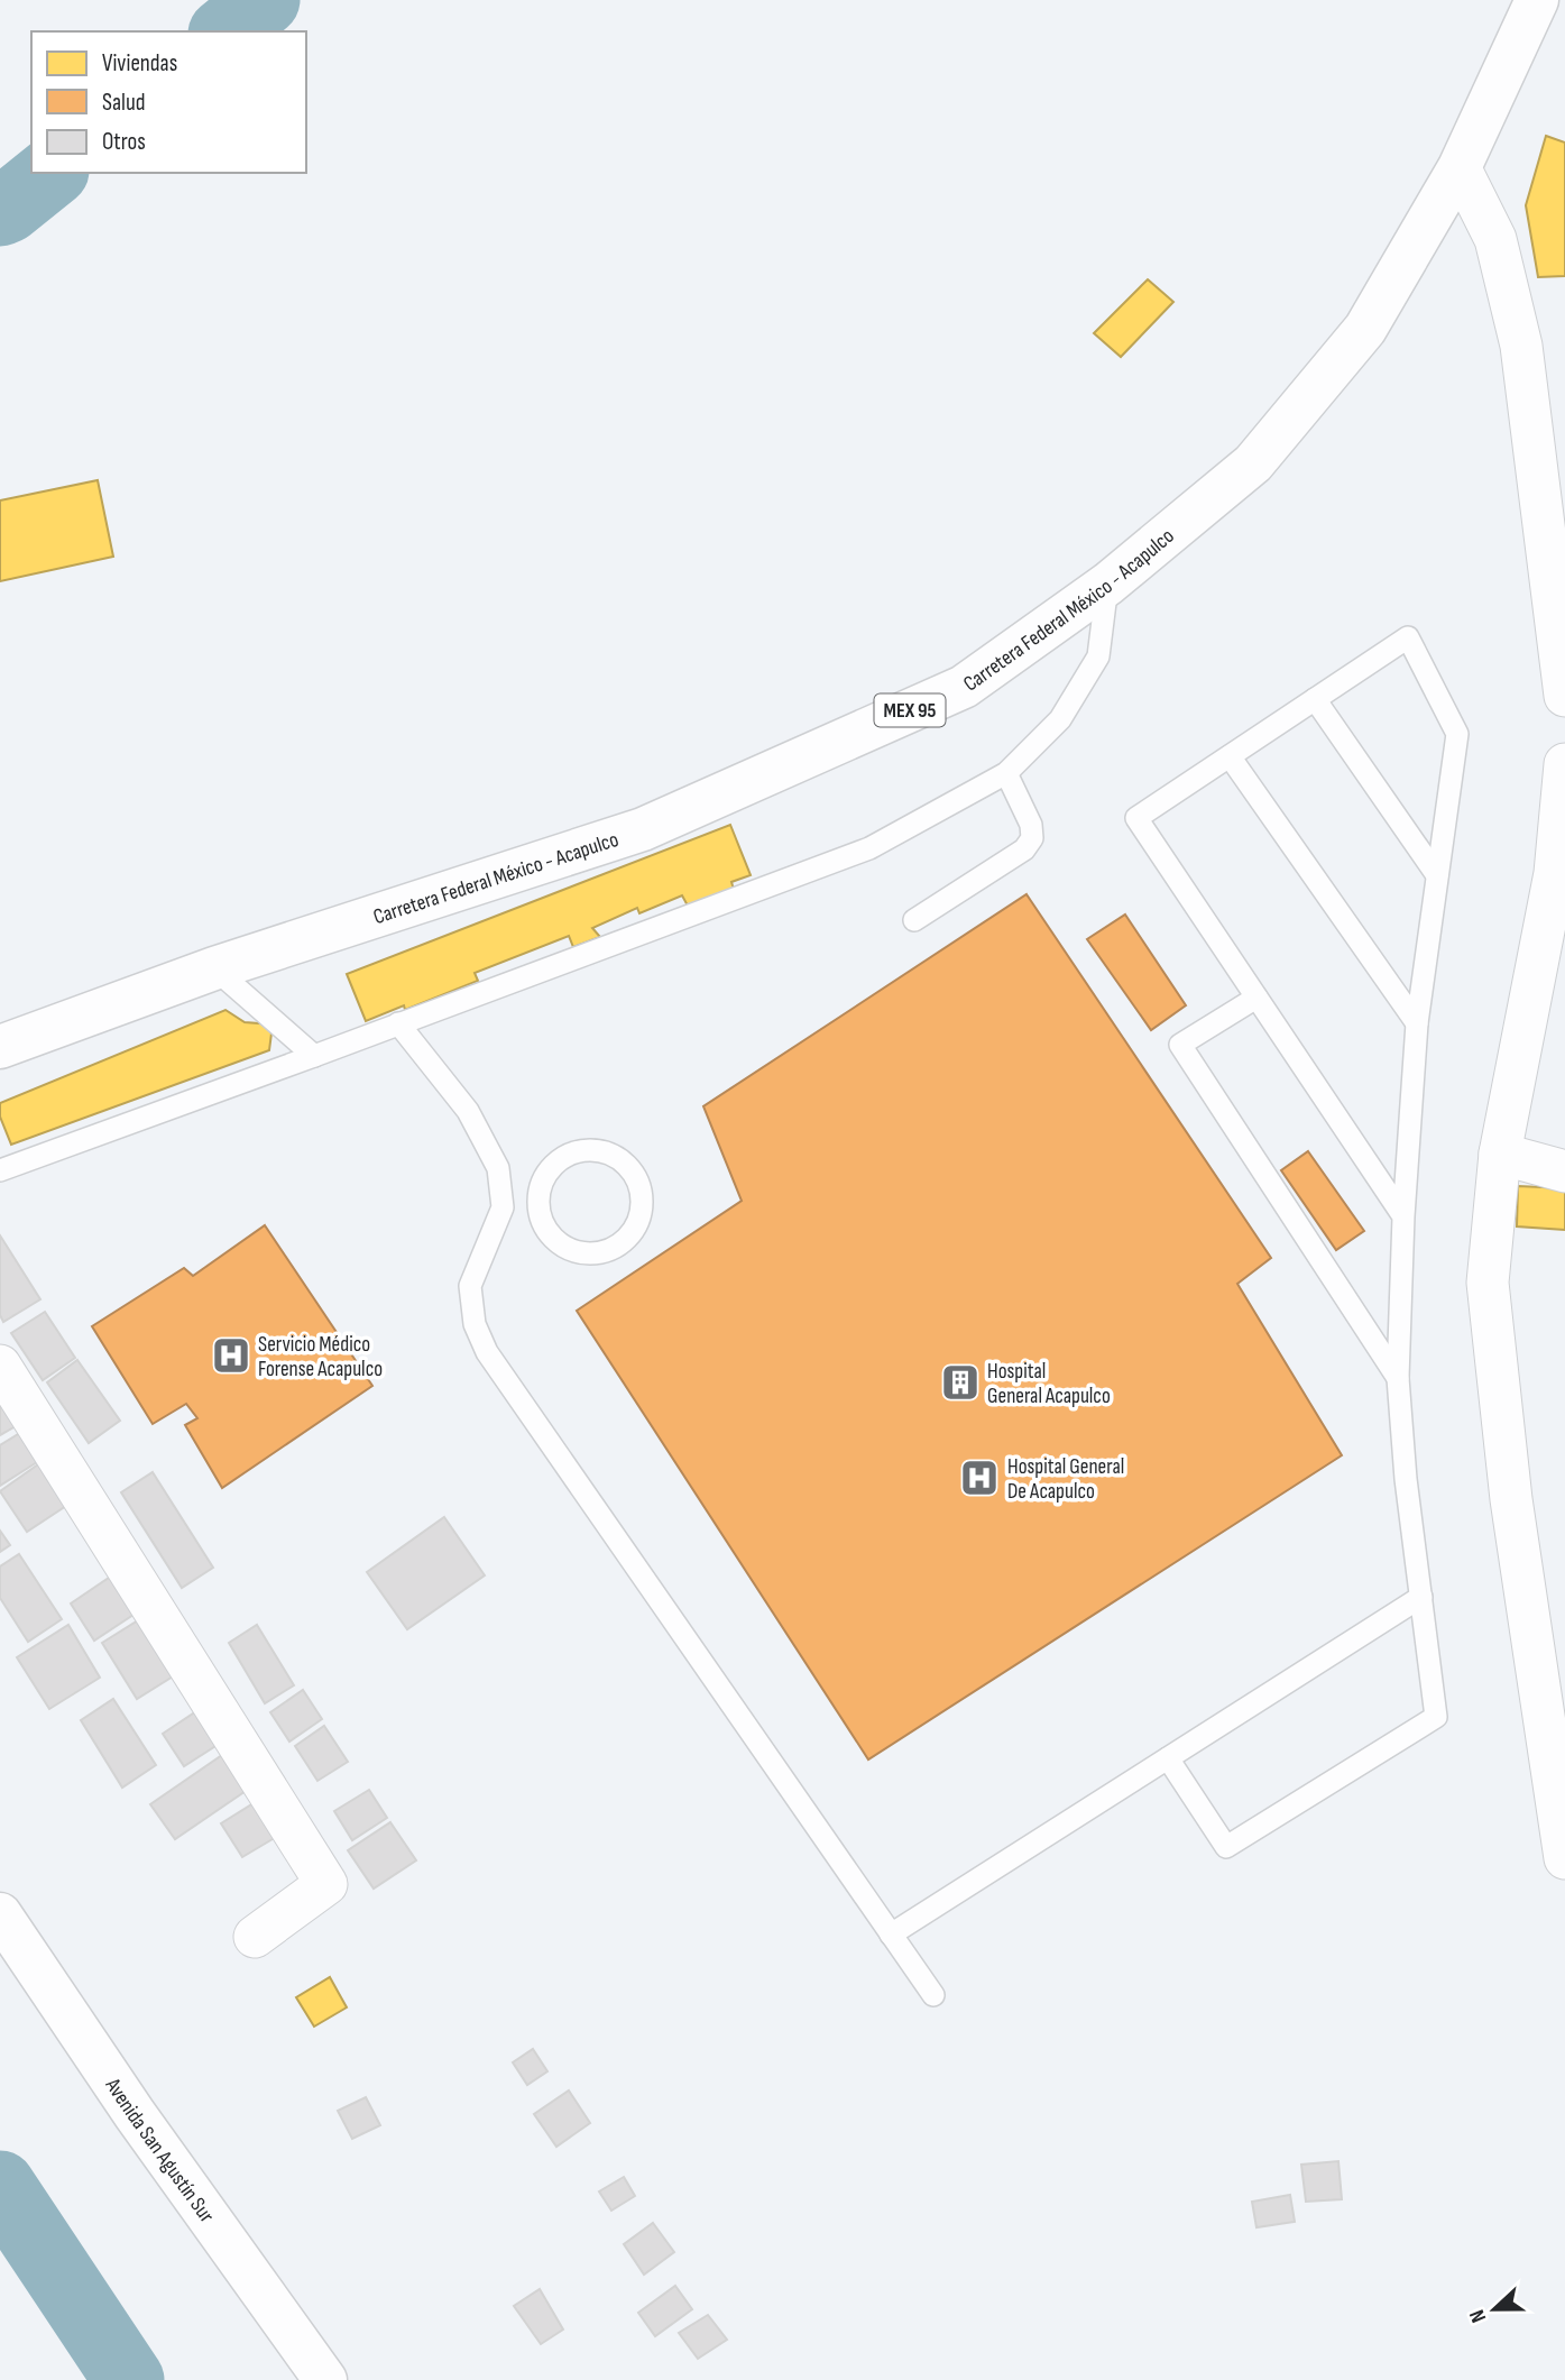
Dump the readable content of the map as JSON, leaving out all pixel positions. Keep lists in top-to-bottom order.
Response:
{
  "streets": {
    "main road": ["Carretera Federal México - Acapulco", "MEX 95", "Avenida San Agustín Sur"]
  },
  "places": {
    "hospital": ["Servicio Médico Forense Acapulco", "Hospital General De Acapulco"],
    "building": ["Hospital General Acapulco"]
  },
  "legend": ["Viviendas", "Salud", "Otros"],
  "north": "left"
}
